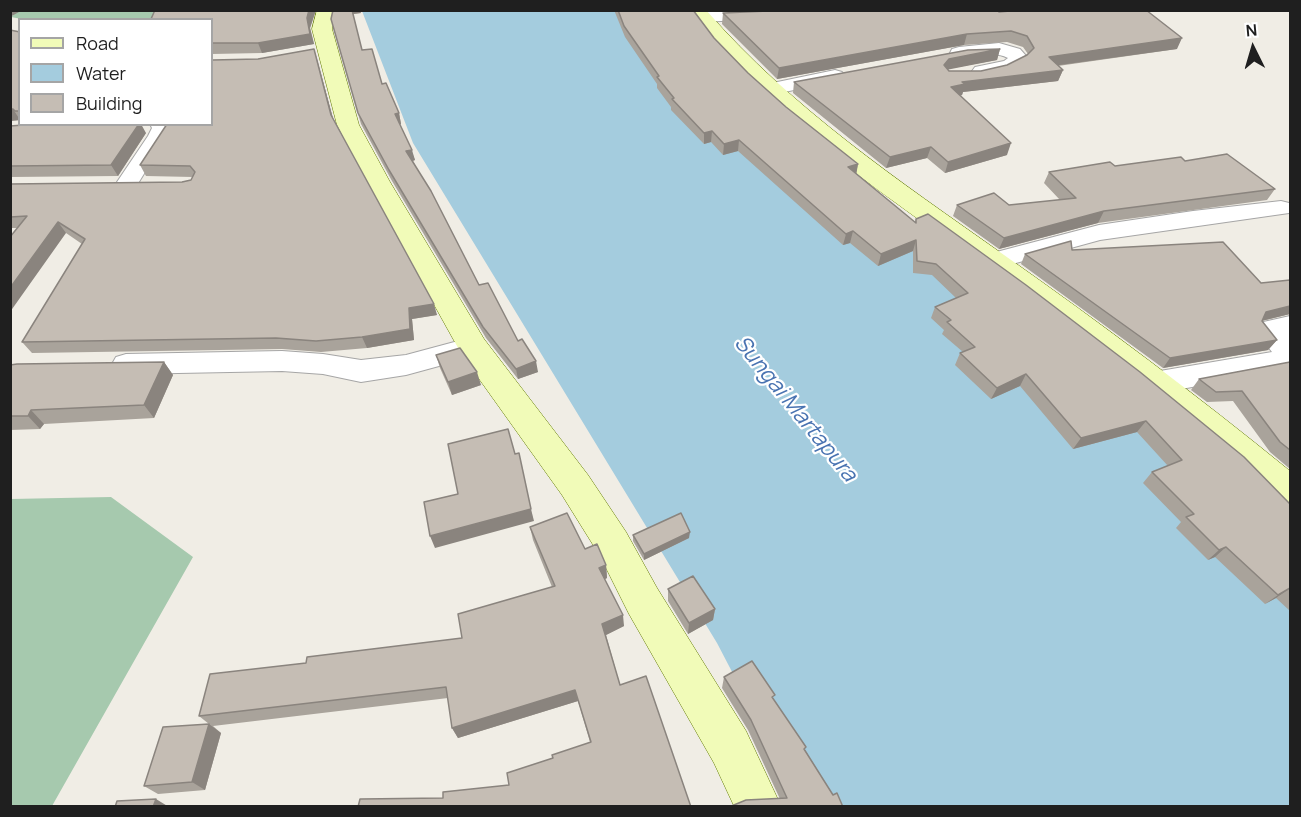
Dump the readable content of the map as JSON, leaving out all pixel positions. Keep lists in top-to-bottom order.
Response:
{
  "water": ["Sungai Martapura"],
  "legend": ["Road", "Water", "Building"],
  "north": "top"
}
